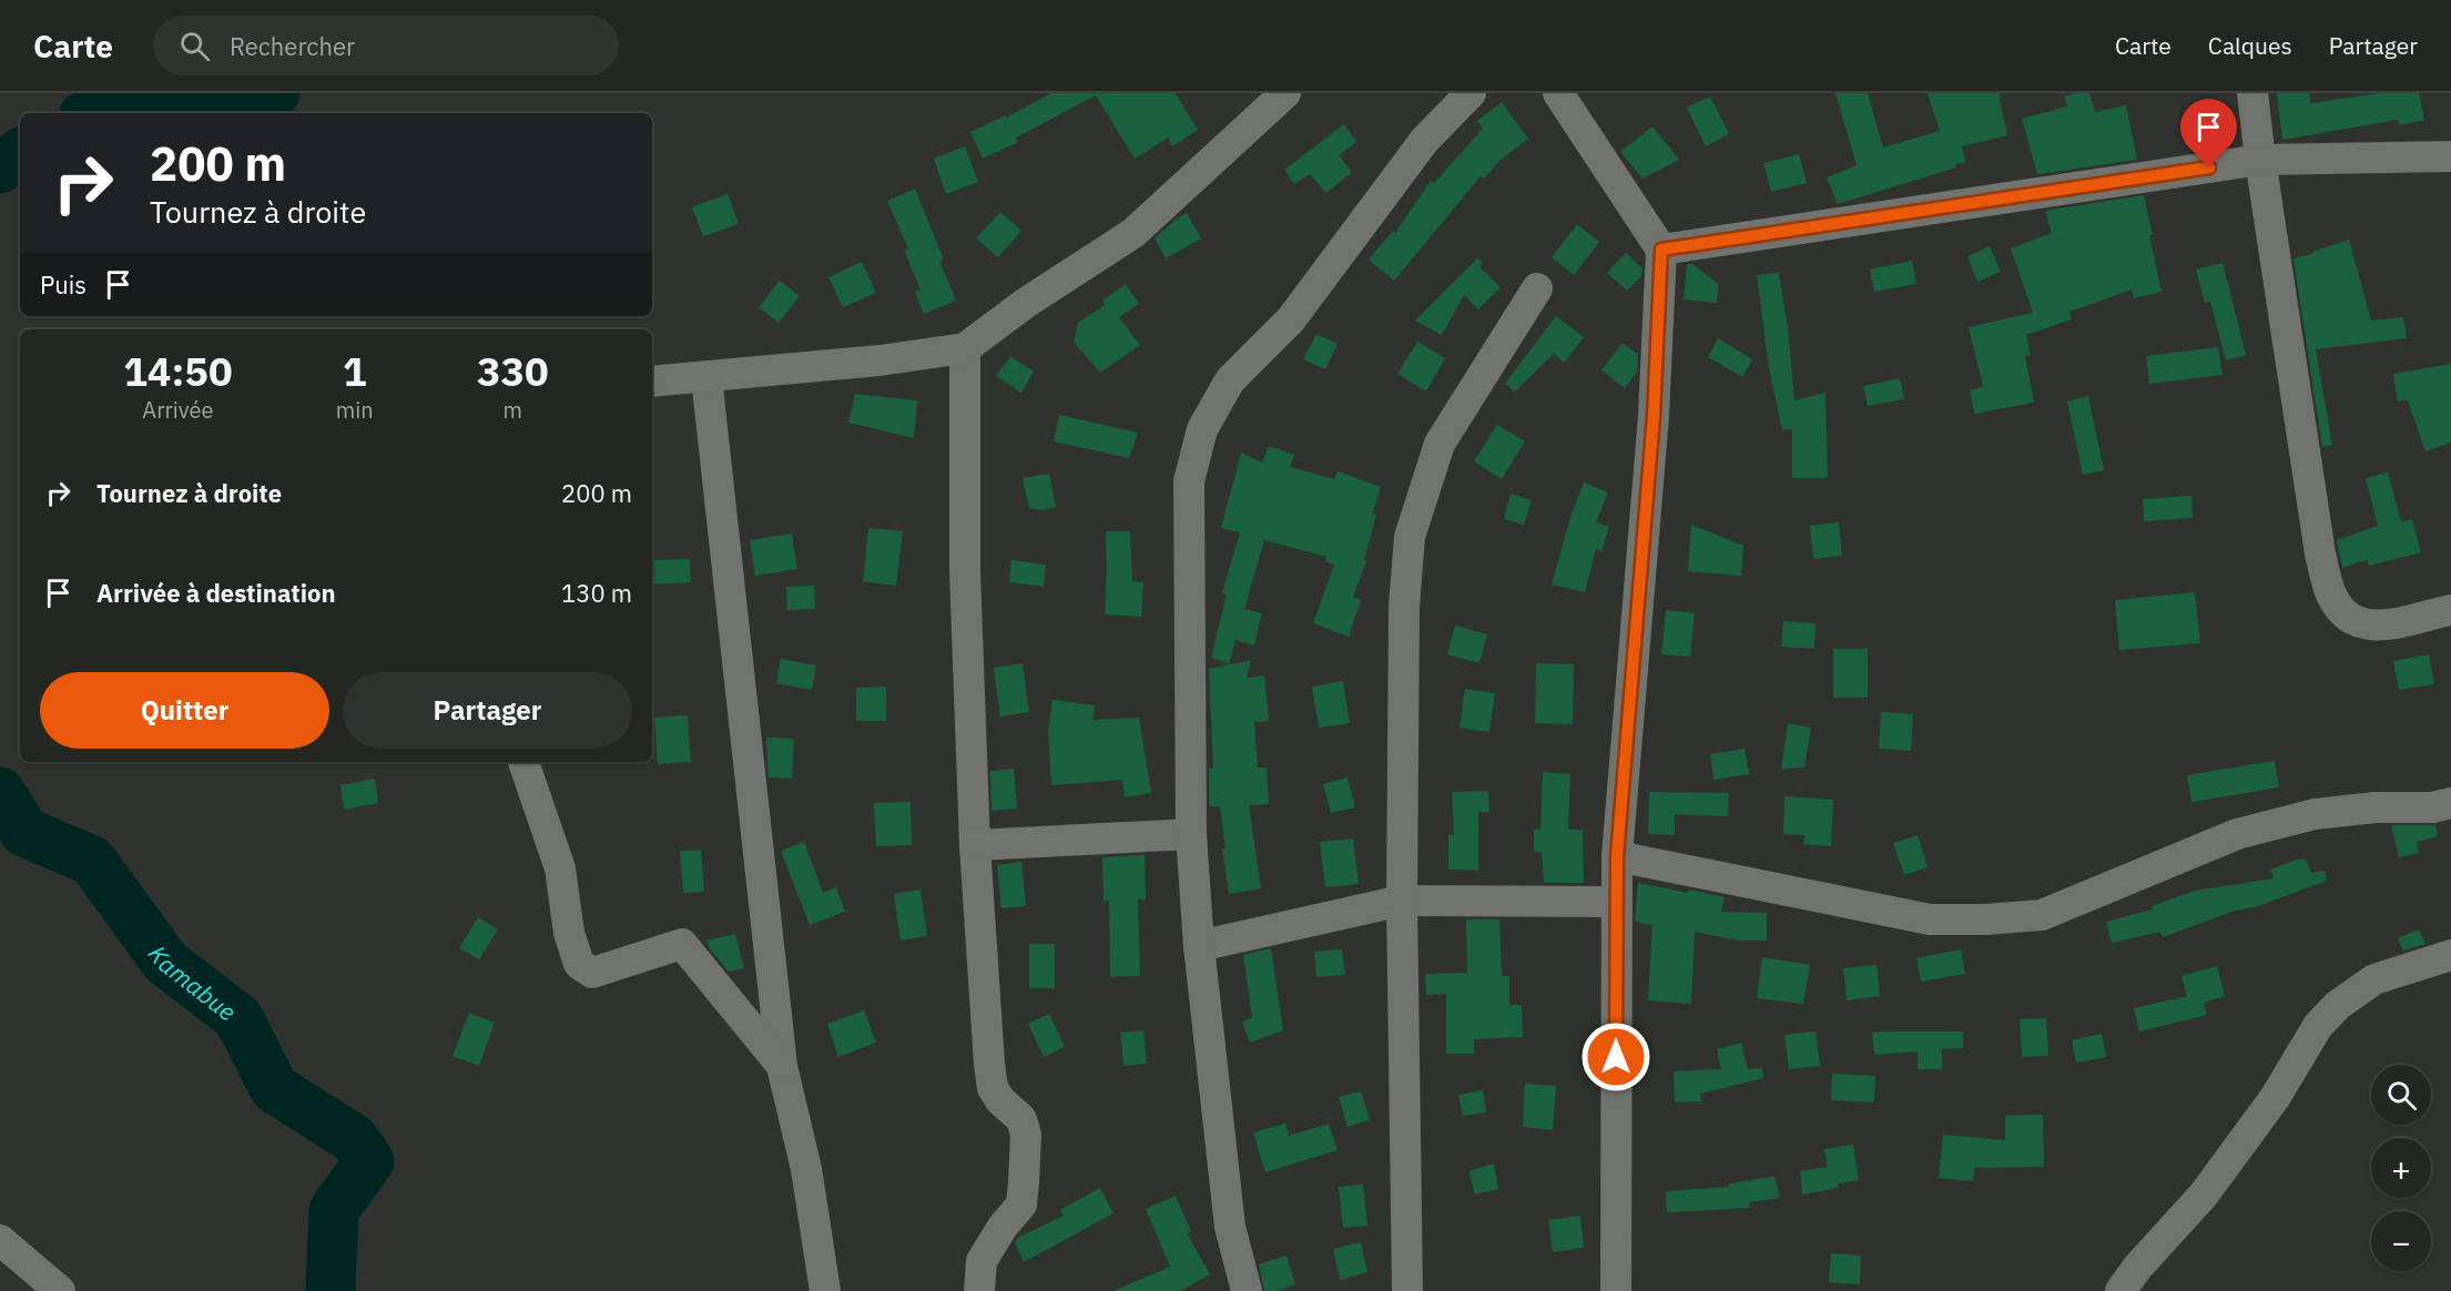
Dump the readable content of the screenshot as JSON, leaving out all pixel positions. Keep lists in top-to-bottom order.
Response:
{
  "water": ["Kamabue"],
  "page": {
    "header": "Carte",
    "search": "Rechercher",
    "nav": ["Carte", "Calques", "Partager"],
    "turn": ["200 m", "Tournez à droite"],
    "then": "Puis",
    "eta": [
      "14:50",
      "Arrivée",
      "1",
      "min",
      "330",
      "m"
    ],
    "list": [
      {
        "name": "Tournez à droite",
        "value": "200 m"
      },
      {
        "name": "Arrivée à destination",
        "value": "130 m"
      }
    ],
    "buttons": ["Quitter", "Partager"],
    "map_buttons": ["+", "−"]
  }
}
